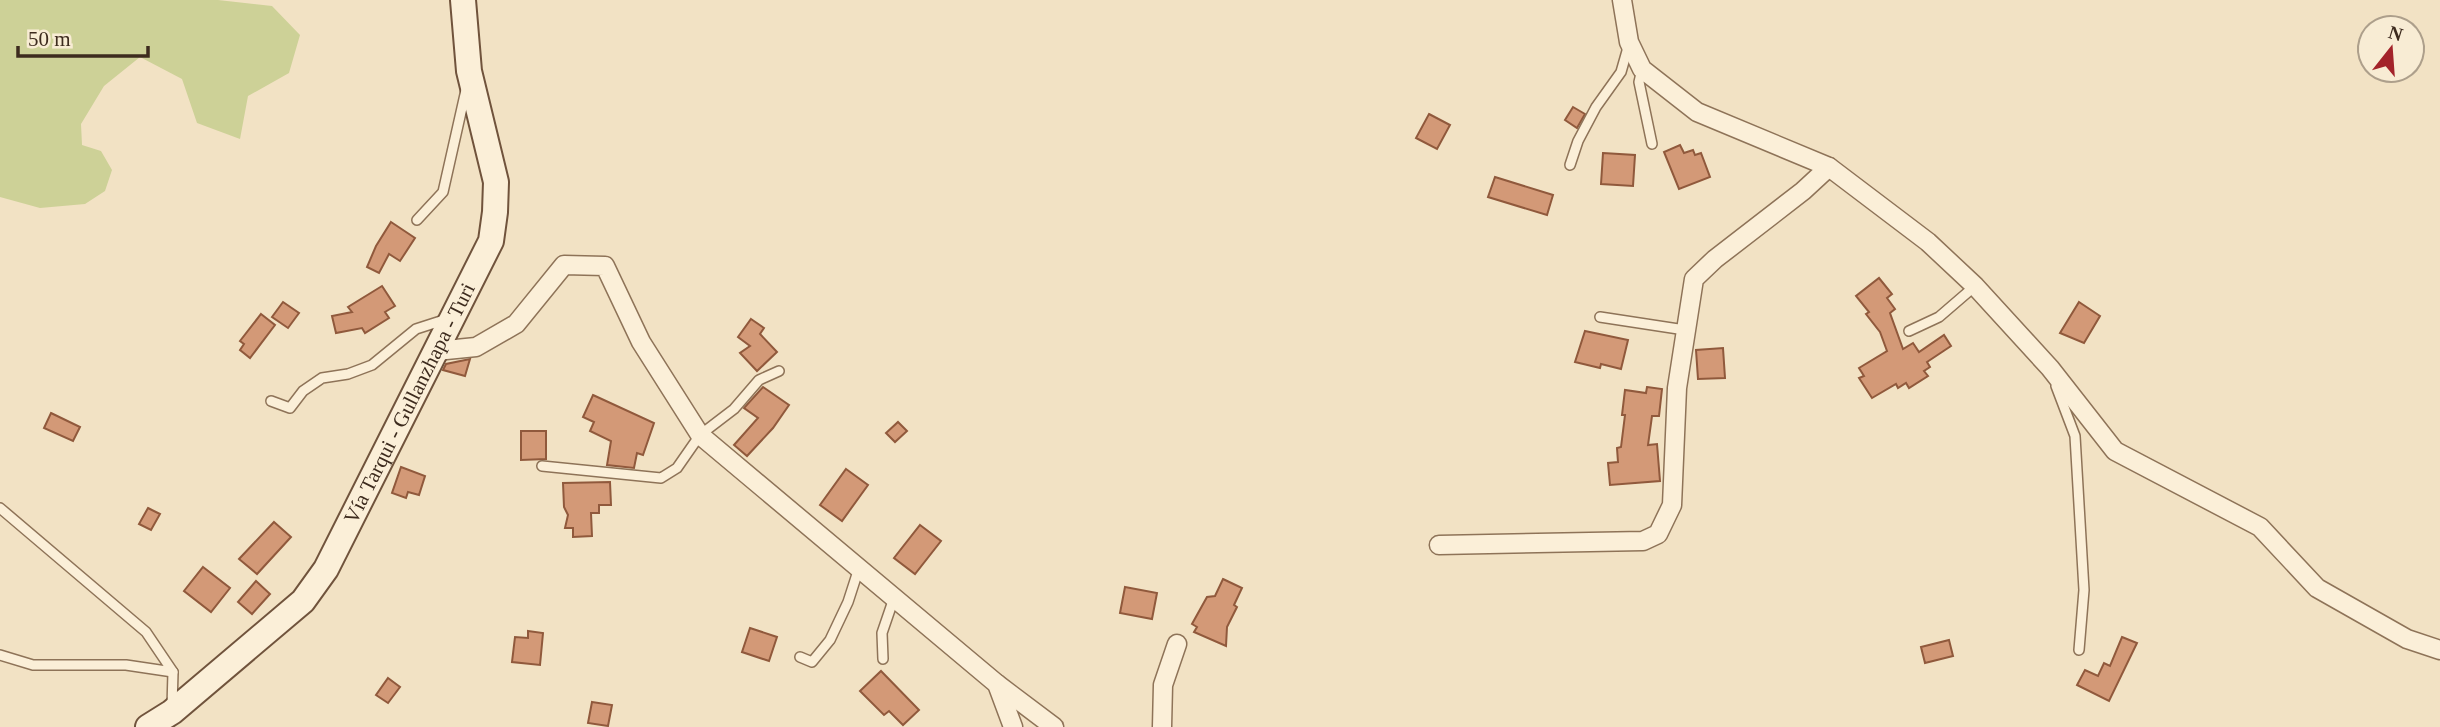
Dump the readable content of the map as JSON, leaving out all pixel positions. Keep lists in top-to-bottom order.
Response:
{
  "streets": {
    "main road": ["Vía Tarqui - Gullanzhapa - Turi"]
  },
  "scale_bar": "50 m",
  "north": "top"
}
